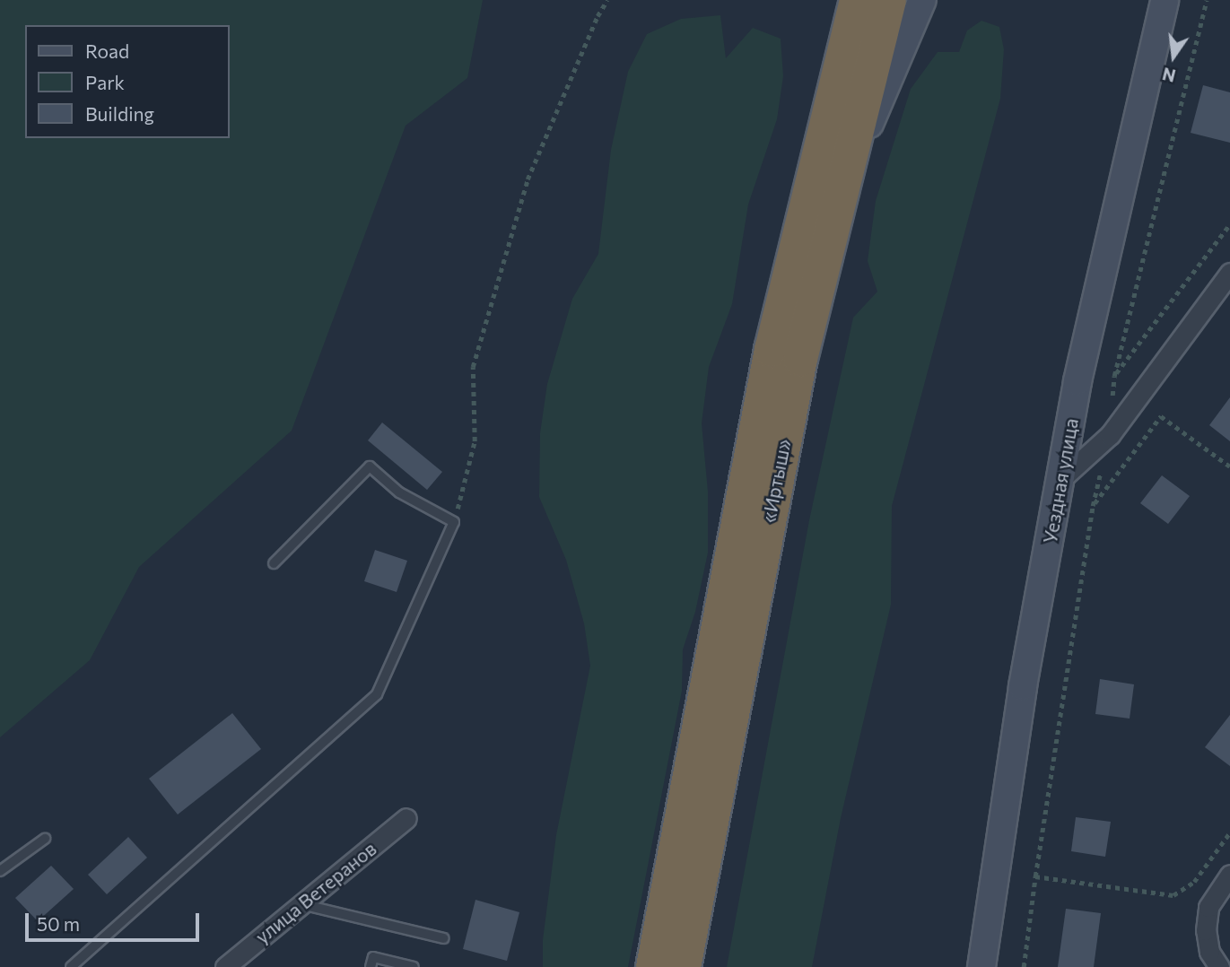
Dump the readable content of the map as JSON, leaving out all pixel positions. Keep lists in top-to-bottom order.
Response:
{
  "streets": {
    "highway": ["«Иртыш»"],
    "street": ["Уездная улица", "улица Ветеранов"]
  },
  "legend": ["Road", "Park", "Building"],
  "scale_bar": "50 m",
  "north": "bottom"
}
